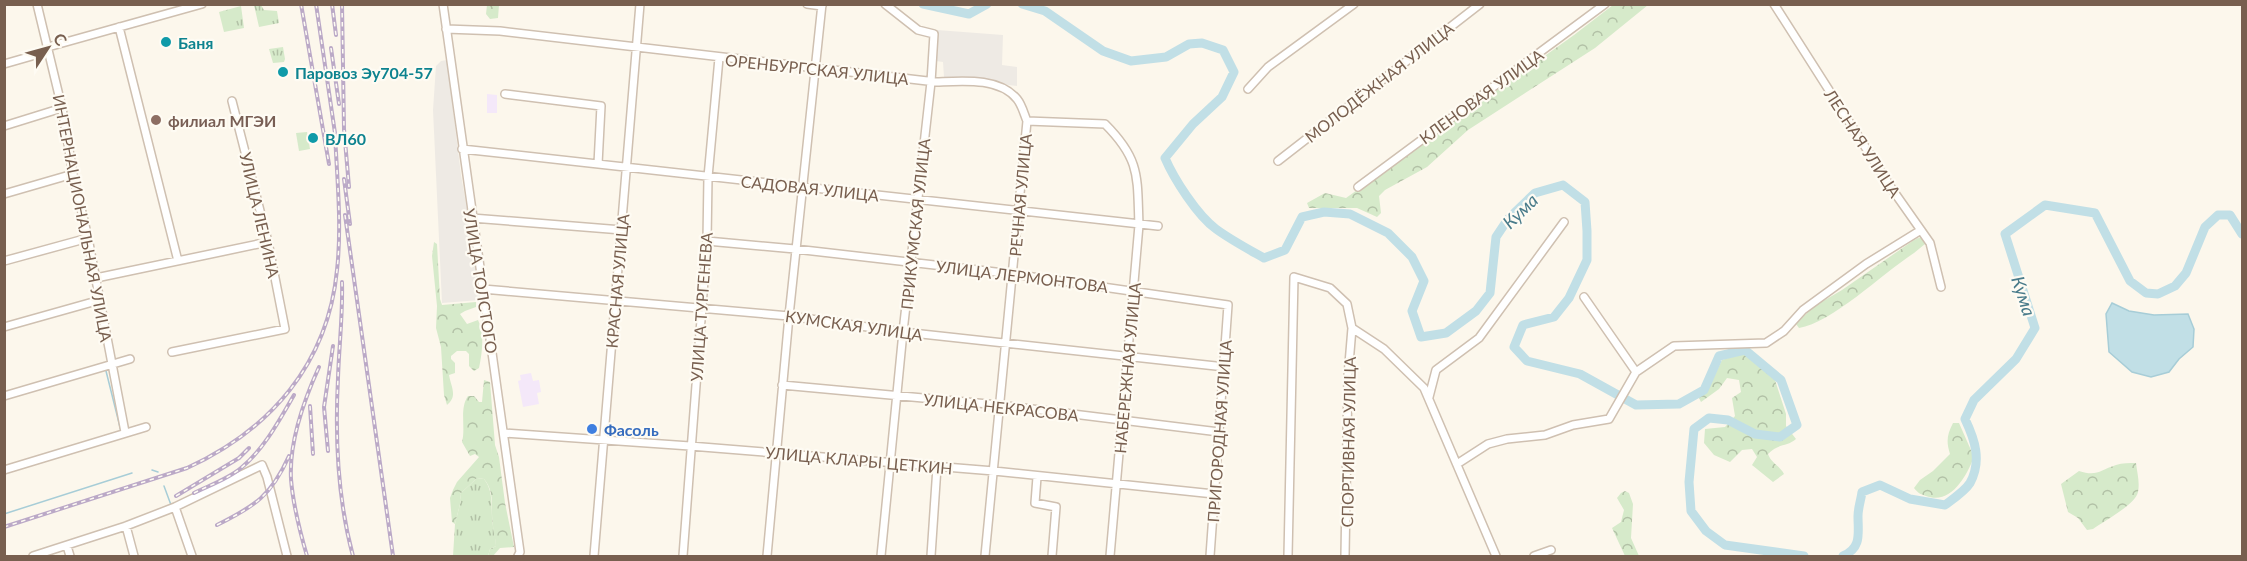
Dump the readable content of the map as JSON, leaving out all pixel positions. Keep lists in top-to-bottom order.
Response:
{
  "streets": {
    "street": [
      "ОРЕНБУРГСКАЯ УЛИЦА",
      "МОЛОДЁЖНАЯ УЛИЦА",
      "КЛЕНОВАЯ УЛИЦА",
      "ЛЕСНАЯ УЛИЦА",
      "САДОВАЯ УЛИЦА",
      "РЕЧНАЯ УЛИЦА",
      "УЛИЦА ЛЕНИНА",
      "ИНТЕРНАЦИОНАЛЬНАЯ УЛИЦА",
      "ПРИКУМСКАЯ УЛИЦА",
      "УЛИЦА ЛЕРМОНТОВА",
      "УЛИЦА ТОЛСТОГО",
      "КРАСНАЯ УЛИЦА",
      "УЛИЦА ТУРГЕНЕВА",
      "КУМСКАЯ УЛИЦА",
      "НАБЕРЕЖНАЯ УЛИЦА",
      "УЛИЦА НЕКРАСОВА",
      "ПРИГОРОДНАЯ УЛИЦА",
      "СПОРТИВНАЯ УЛИЦА",
      "УЛИЦА КЛАРЫ ЦЕТКИН"
    ]
  },
  "crossings": [
    ["ОРЕНБУРГСКАЯ УЛИЦА", "РЕЧНАЯ УЛИЦА"],
    ["ОРЕНБУРГСКАЯ УЛИЦА", "ПРИКУМСКАЯ УЛИЦА"],
    ["ОРЕНБУРГСКАЯ УЛИЦА", "УЛИЦА ТОЛСТОГО"],
    ["ОРЕНБУРГСКАЯ УЛИЦА", "КРАСНАЯ УЛИЦА"],
    ["ОРЕНБУРГСКАЯ УЛИЦА", "УЛИЦА ТУРГЕНЕВА"],
    ["ОРЕНБУРГСКАЯ УЛИЦА", "НАБЕРЕЖНАЯ УЛИЦА"],
    ["САДОВАЯ УЛИЦА", "РЕЧНАЯ УЛИЦА"],
    ["САДОВАЯ УЛИЦА", "ПРИКУМСКАЯ УЛИЦА"],
    ["САДОВАЯ УЛИЦА", "УЛИЦА ТОЛСТОГО"],
    ["САДОВАЯ УЛИЦА", "КРАСНАЯ УЛИЦА"],
    ["САДОВАЯ УЛИЦА", "УЛИЦА ТУРГЕНЕВА"],
    ["САДОВАЯ УЛИЦА", "НАБЕРЕЖНАЯ УЛИЦА"],
    ["РЕЧНАЯ УЛИЦА", "УЛИЦА ЛЕРМОНТОВА"],
    ["РЕЧНАЯ УЛИЦА", "КУМСКАЯ УЛИЦА"],
    ["РЕЧНАЯ УЛИЦА", "НАБЕРЕЖНАЯ УЛИЦА"],
    ["РЕЧНАЯ УЛИЦА", "УЛИЦА НЕКРАСОВА"],
    ["РЕЧНАЯ УЛИЦА", "УЛИЦА КЛАРЫ ЦЕТКИН"],
    ["ПРИКУМСКАЯ УЛИЦА", "УЛИЦА ЛЕРМОНТОВА"],
    ["ПРИКУМСКАЯ УЛИЦА", "КУМСКАЯ УЛИЦА"],
    ["ПРИКУМСКАЯ УЛИЦА", "УЛИЦА НЕКРАСОВА"],
    ["ПРИКУМСКАЯ УЛИЦА", "УЛИЦА КЛАРЫ ЦЕТКИН"],
    ["УЛИЦА ЛЕРМОНТОВА", "УЛИЦА ТУРГЕНЕВА"],
    ["УЛИЦА ЛЕРМОНТОВА", "НАБЕРЕЖНАЯ УЛИЦА"],
    ["УЛИЦА ЛЕРМОНТОВА", "ПРИГОРОДНАЯ УЛИЦА"],
    ["УЛИЦА ТОЛСТОГО", "КУМСКАЯ УЛИЦА"],
    ["УЛИЦА ТОЛСТОГО", "УЛИЦА КЛАРЫ ЦЕТКИН"],
    ["КРАСНАЯ УЛИЦА", "КУМСКАЯ УЛИЦА"],
    ["КРАСНАЯ УЛИЦА", "УЛИЦА КЛАРЫ ЦЕТКИН"],
    ["УЛИЦА ТУРГЕНЕВА", "КУМСКАЯ УЛИЦА"],
    ["УЛИЦА ТУРГЕНЕВА", "УЛИЦА КЛАРЫ ЦЕТКИН"],
    ["КУМСКАЯ УЛИЦА", "НАБЕРЕЖНАЯ УЛИЦА"],
    ["КУМСКАЯ УЛИЦА", "ПРИГОРОДНАЯ УЛИЦА"],
    ["НАБЕРЕЖНАЯ УЛИЦА", "УЛИЦА НЕКРАСОВА"],
    ["НАБЕРЕЖНАЯ УЛИЦА", "УЛИЦА КЛАРЫ ЦЕТКИН"],
    ["УЛИЦА НЕКРАСОВА", "ПРИГОРОДНАЯ УЛИЦА"],
    ["ПРИГОРОДНАЯ УЛИЦА", "УЛИЦА КЛАРЫ ЦЕТКИН"]
  ],
  "water": ["Кума"],
  "places": [
    "Баня",
    "Паровоз Эу704-57",
    "филиал МГЭИ",
    "ВЛ60",
    "Фасоль"
  ],
  "north": "top right"
}
